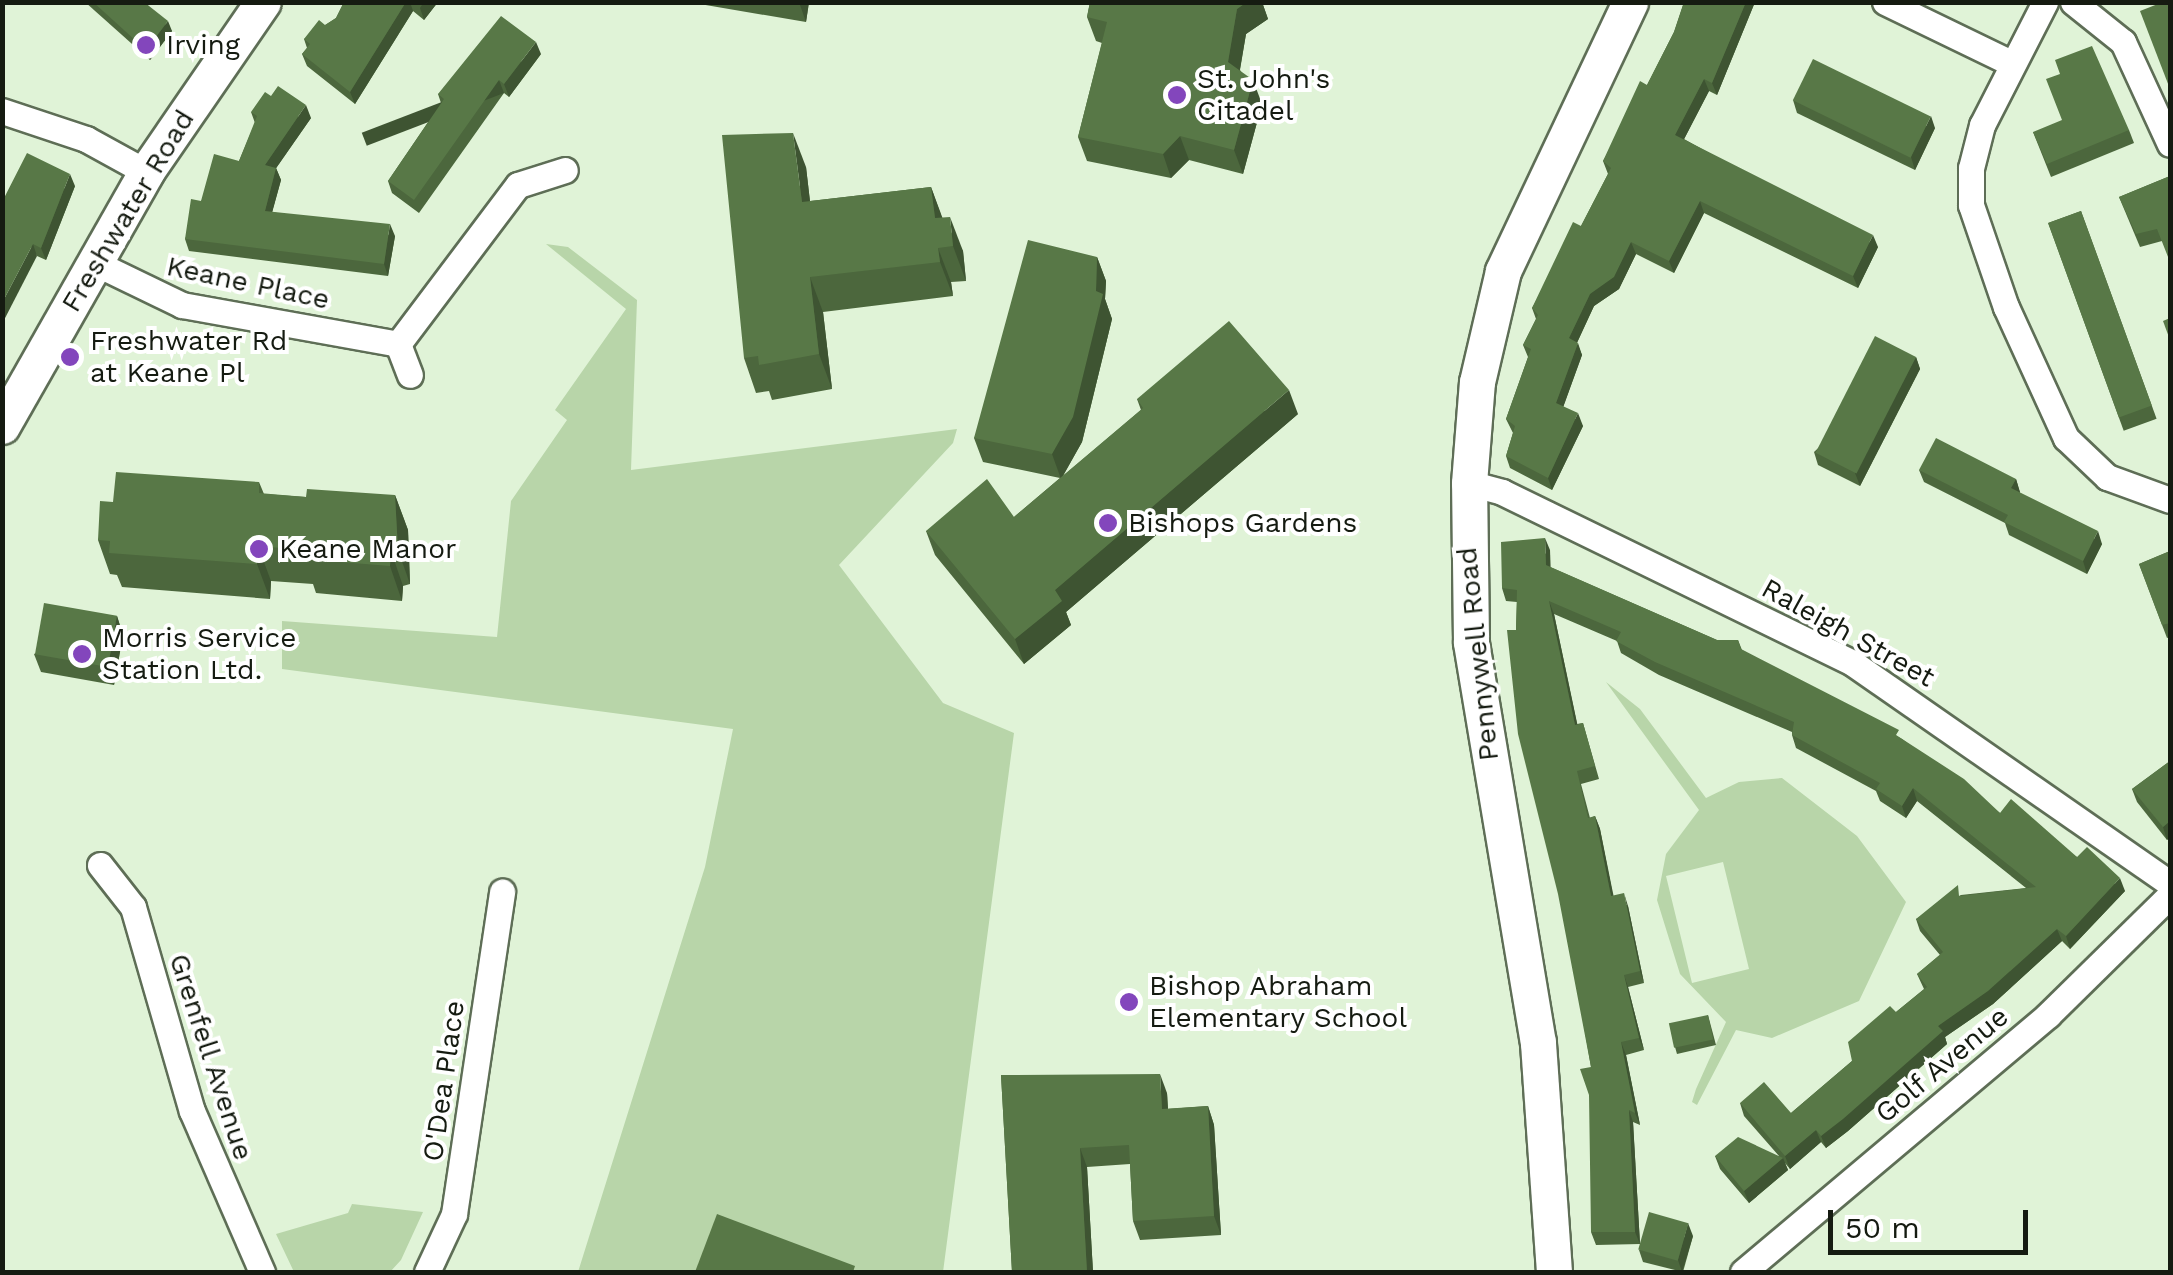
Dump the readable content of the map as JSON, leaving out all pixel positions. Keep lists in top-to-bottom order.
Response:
{
  "streets": {
    "street": [
      "Freshwater Road",
      "Keane Place",
      "Raleigh Street",
      "Pennywell Road",
      "Grenfell Avenue",
      "Golf Avenue",
      "O'Dea Place"
    ]
  },
  "crossings": [
    ["Freshwater Road", "Keane Place"],
    ["Raleigh Street", "Pennywell Road"]
  ],
  "places": [
    "Irving",
    "St. John's Citadel",
    "Freshwater Rd at Keane Pl",
    "Bishops Gardens",
    "Keane Manor",
    "Morris Service Station Ltd.",
    "Bishop Abraham Elementary School"
  ],
  "scale_bar": "50 m"
}
